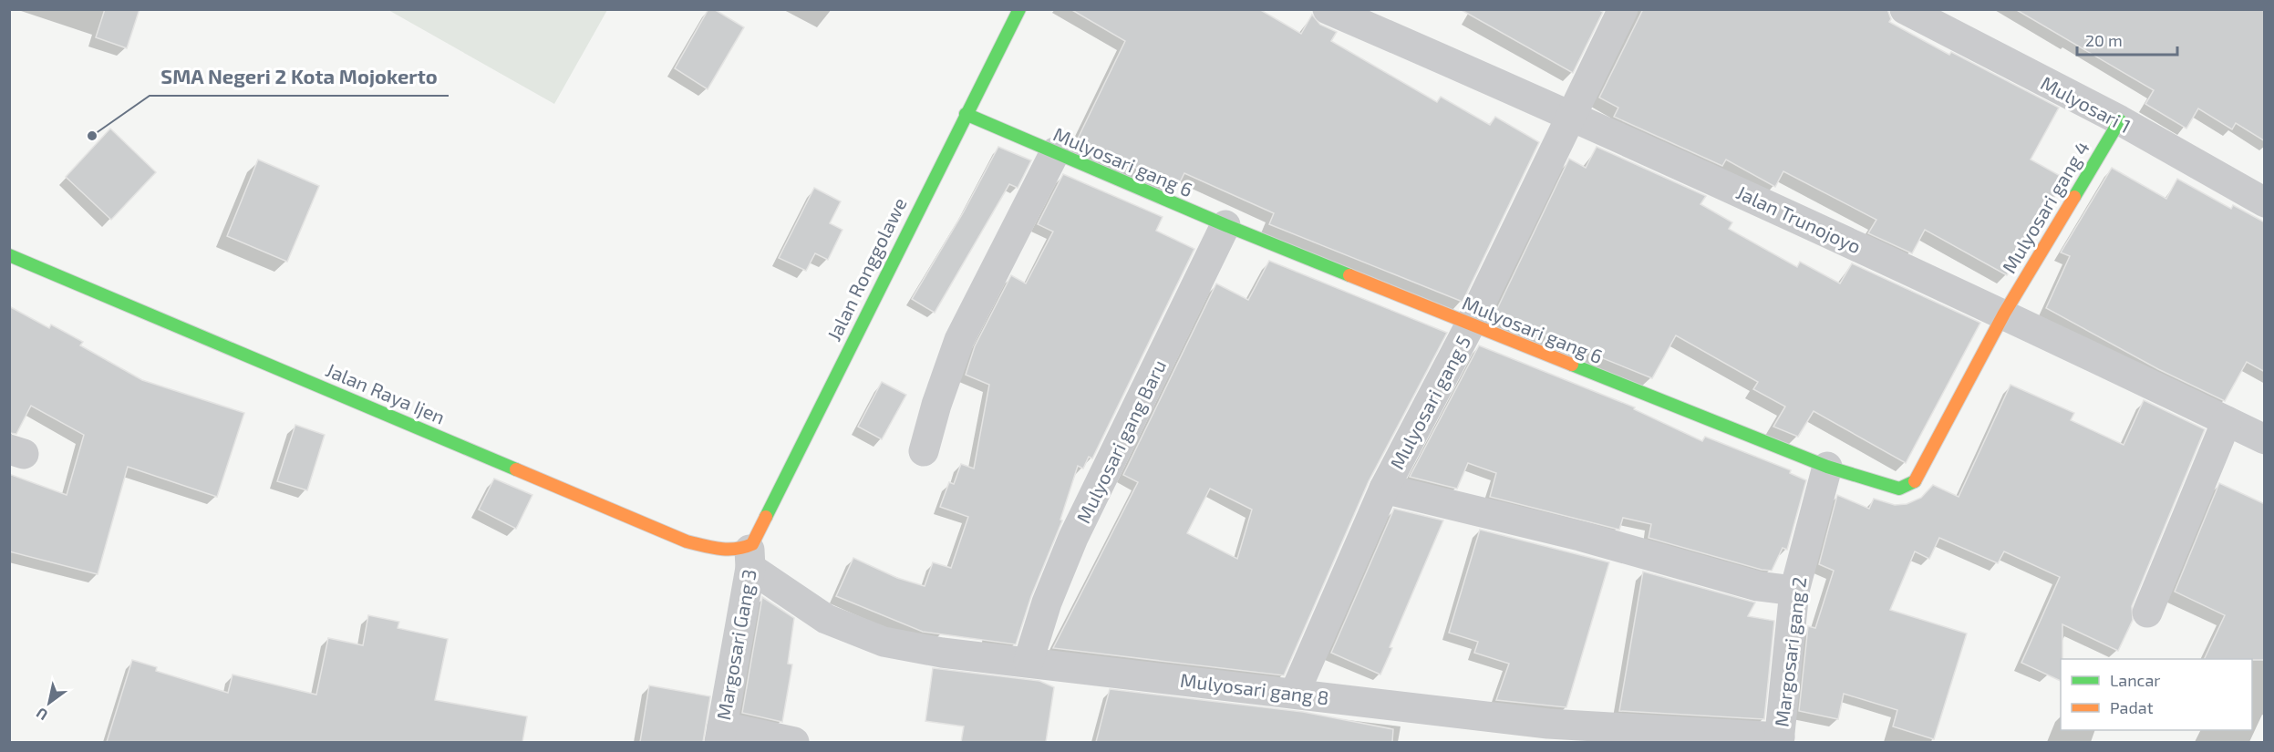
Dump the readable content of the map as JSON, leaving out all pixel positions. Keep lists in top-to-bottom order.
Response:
{
  "streets": {
    "street": [
      "Mulyosari 1",
      "Mulyosari gang 6",
      "Mulyosari gang 4",
      "Jalan Trunojoyo",
      "Jalan Ronggolawe",
      "Jalan Raya Ijen",
      "Mulyosari gang 5",
      "Mulyosari gang Baru",
      "Margosari Gang 3",
      "Margosari gang 2",
      "Mulyosari gang 8"
    ]
  },
  "crossings": [
    ["Mulyosari 1", "Mulyosari gang 4"],
    ["Mulyosari gang 6", "Mulyosari gang 4"],
    ["Mulyosari gang 6", "Jalan Trunojoyo"],
    ["Mulyosari gang 6", "Jalan Ronggolawe"],
    ["Mulyosari gang 6", "Mulyosari gang 5"],
    ["Mulyosari gang 6", "Mulyosari gang Baru"],
    ["Mulyosari gang 6", "Margosari gang 2"],
    ["Mulyosari gang 4", "Jalan Trunojoyo"],
    ["Jalan Trunojoyo", "Mulyosari gang 5"],
    ["Jalan Ronggolawe", "Jalan Raya Ijen"],
    ["Jalan Ronggolawe", "Margosari Gang 3"],
    ["Jalan Ronggolawe", "Mulyosari gang 8"],
    ["Jalan Raya Ijen", "Margosari Gang 3"],
    ["Jalan Raya Ijen", "Mulyosari gang 8"],
    ["Mulyosari gang 5", "Mulyosari gang 8"],
    ["Mulyosari gang Baru", "Mulyosari gang 8"],
    ["Margosari Gang 3", "Mulyosari gang 8"],
    ["Margosari gang 2", "Mulyosari gang 8"]
  ],
  "places": ["SMA Negeri 2 Kota Mojokerto"],
  "legend": ["Lancar", "Padat"],
  "scale_bar": "20 m",
  "north": "bottom left"
}
